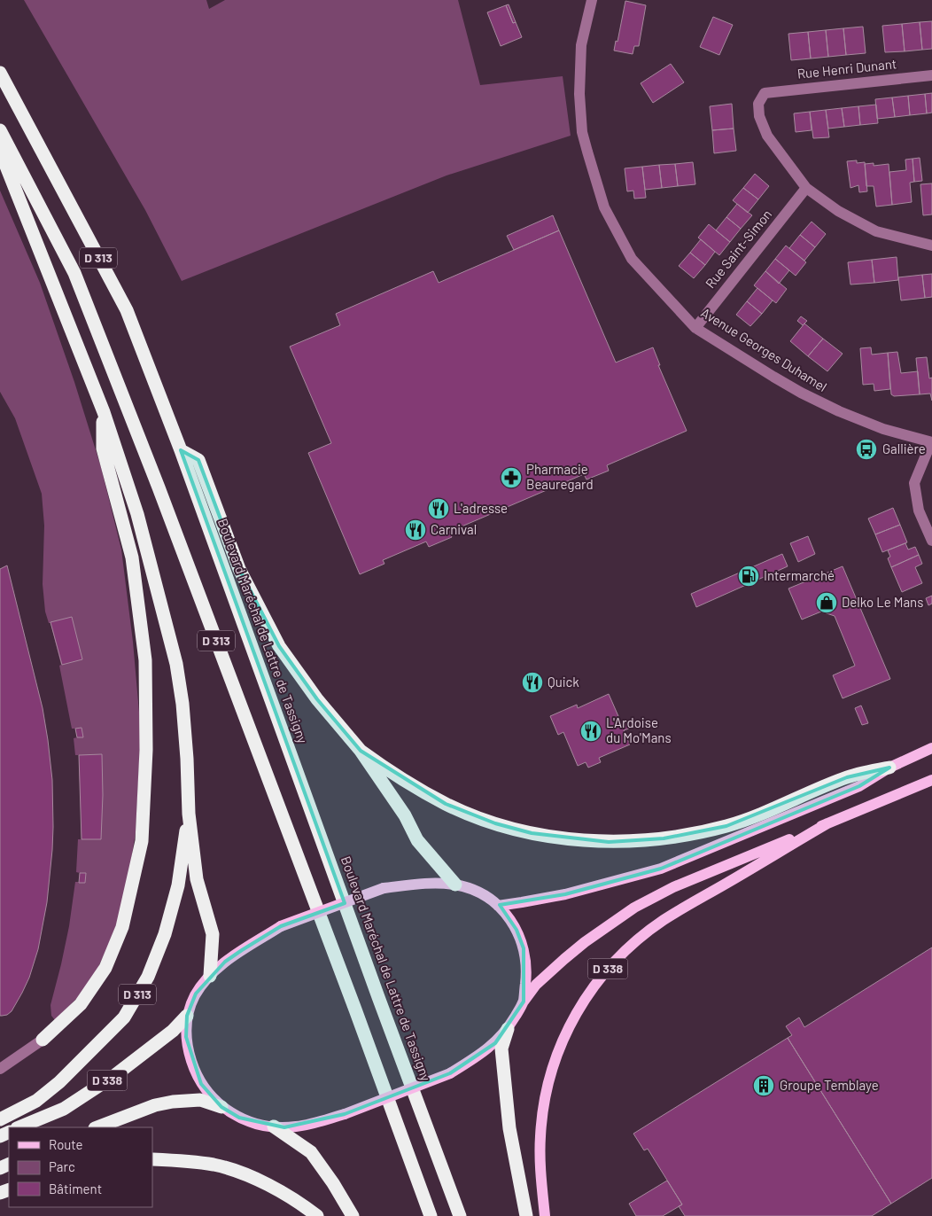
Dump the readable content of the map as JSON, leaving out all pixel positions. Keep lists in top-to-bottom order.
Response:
{
  "streets": {
    "highway": ["D 313", "Boulevard Maréchal de Lattre de Tassigny", "D 338"],
    "street": ["Rue Henri Dunant", "Rue Saint-Simon", "Avenue Georges Duhamel"]
  },
  "crossings": [
    ["Rue Henri Dunant", "Rue Saint-Simon"],
    ["Rue Saint-Simon", "Avenue Georges Duhamel"]
  ],
  "places": {
    "bus stop": ["Gallière"],
    "pharmacy": ["Pharmacie Beauregard"],
    "restaurant": [
      "L'adresse",
      "Carnival",
      "Quick",
      "L'Ardoise du Mo'Mans"
    ],
    "fuel station": ["Intermarché"],
    "shop": ["Delko Le Mans"],
    "building": ["Groupe Temblaye"]
  },
  "legend": ["Route", "Parc", "Bâtiment"]
}
